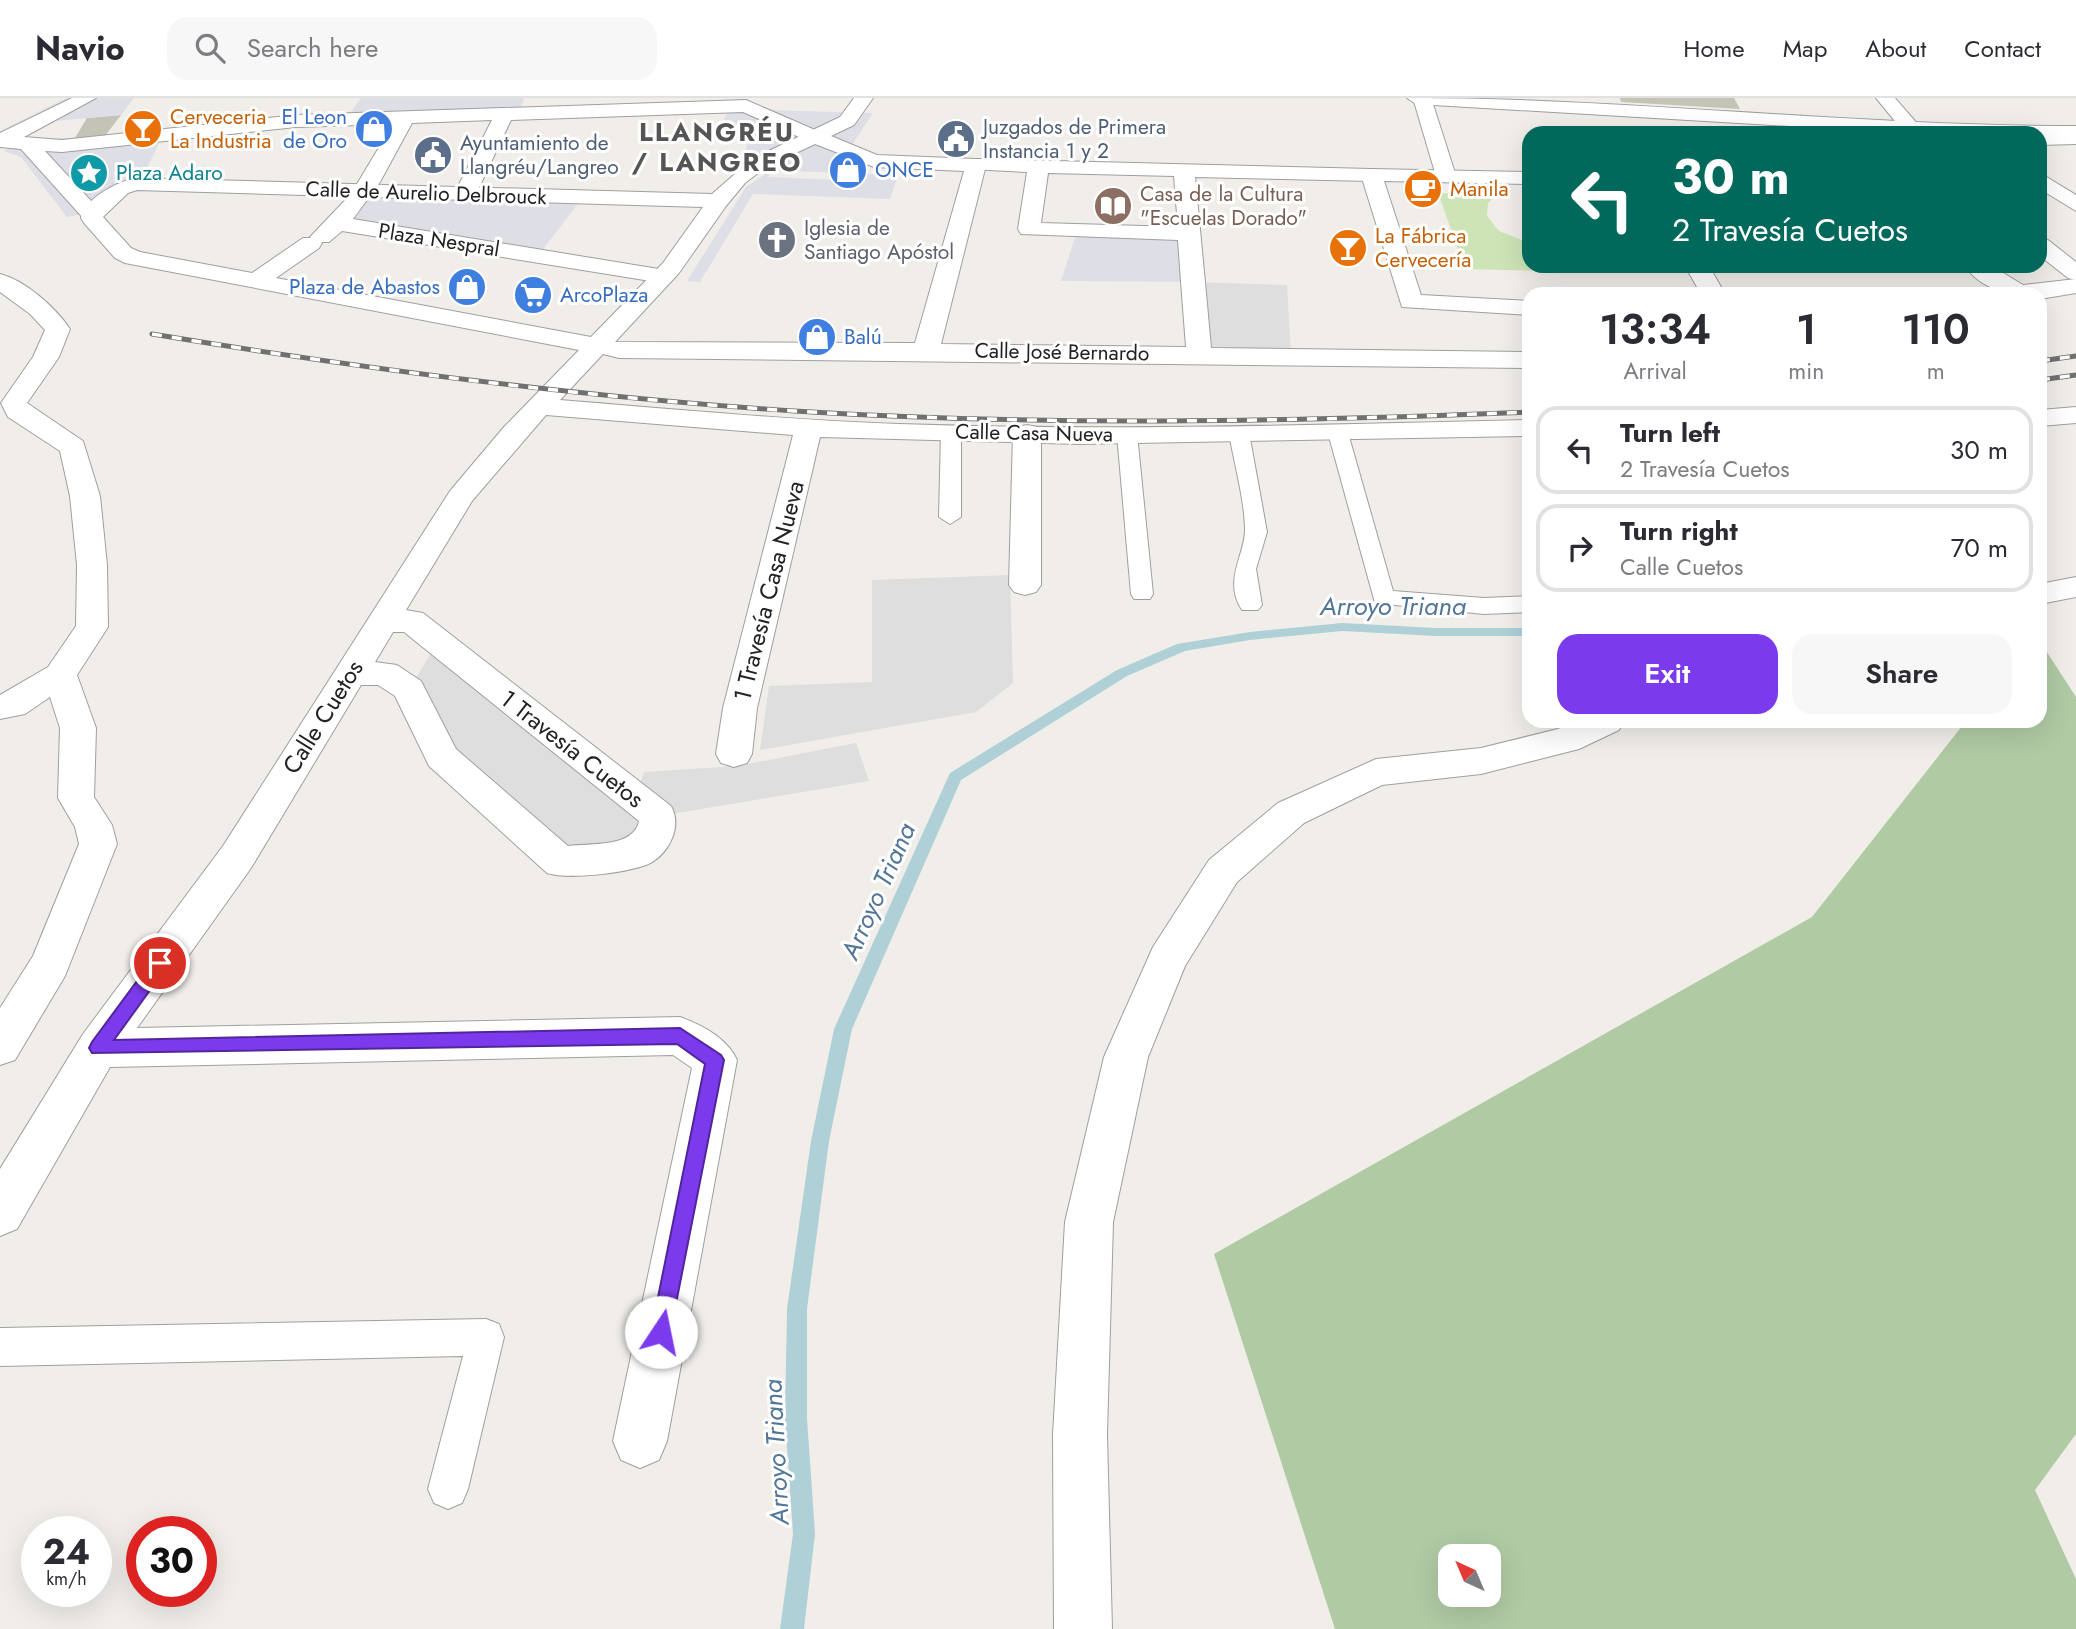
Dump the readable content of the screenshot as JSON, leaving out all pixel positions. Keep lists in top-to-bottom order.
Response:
{
  "streets": {
    "street": [
      "Calle de Aurelio Delbrouck",
      "Plaza Nespral",
      "Calle José Bernardo",
      "Calle Casa Nueva",
      "1 Travesía Casa Nueva",
      "Calle Cuetos",
      "1 Travesía Cuetos"
    ]
  },
  "crossings": [
    ["Calle de Aurelio Delbrouck", "Calle José Bernardo"],
    ["Calle de Aurelio Delbrouck", "Calle Cuetos"],
    ["Plaza Nespral", "Calle Cuetos"],
    ["Calle José Bernardo", "Calle Cuetos"],
    ["Calle Casa Nueva", "1 Travesía Casa Nueva"],
    ["Calle Casa Nueva", "Calle Cuetos"],
    ["Calle Cuetos", "1 Travesía Cuetos"]
  ],
  "districts": ["LLANGRÉU / LANGREO"],
  "water": ["Arroyo Triana"],
  "places": {
    "bar": ["Cerveceria La Industria", "La Fábrica Cervecería"],
    "shop": [
      "El Leon de Oro",
      "ONCE",
      "Plaza de Abastos",
      "Balú"
    ],
    "public building": ["Juzgados de Primera Instancia 1 y 2", "Ayuntamiento de Llangréu/Langreo"],
    "place": ["Plaza Adaro"],
    "cafe": ["Manila"],
    "library": ["Casa de la Cultura \"Escuelas Dorado\""],
    "church": ["Iglesia de Santiago Apóstol"],
    "supermarket": ["ArcoPlaza"]
  },
  "north": "top left",
  "page": {
    "header": "Navio",
    "search": "Search here",
    "nav": [
      "Home",
      "Map",
      "About",
      "Contact"
    ],
    "turn": ["30 m", "2 Travesía Cuetos"],
    "eta": [
      "13:34",
      "Arrival",
      "1",
      "min",
      "110",
      "m"
    ],
    "list": [
      {
        "name": "Turn left",
        "note": "2 Travesía Cuetos",
        "value": "30 m"
      },
      {
        "name": "Turn right",
        "note": "Calle Cuetos",
        "value": "70 m"
      }
    ],
    "buttons": ["Exit", "Share"],
    "speed": "24 km/h",
    "limit": "30"
  }
}
